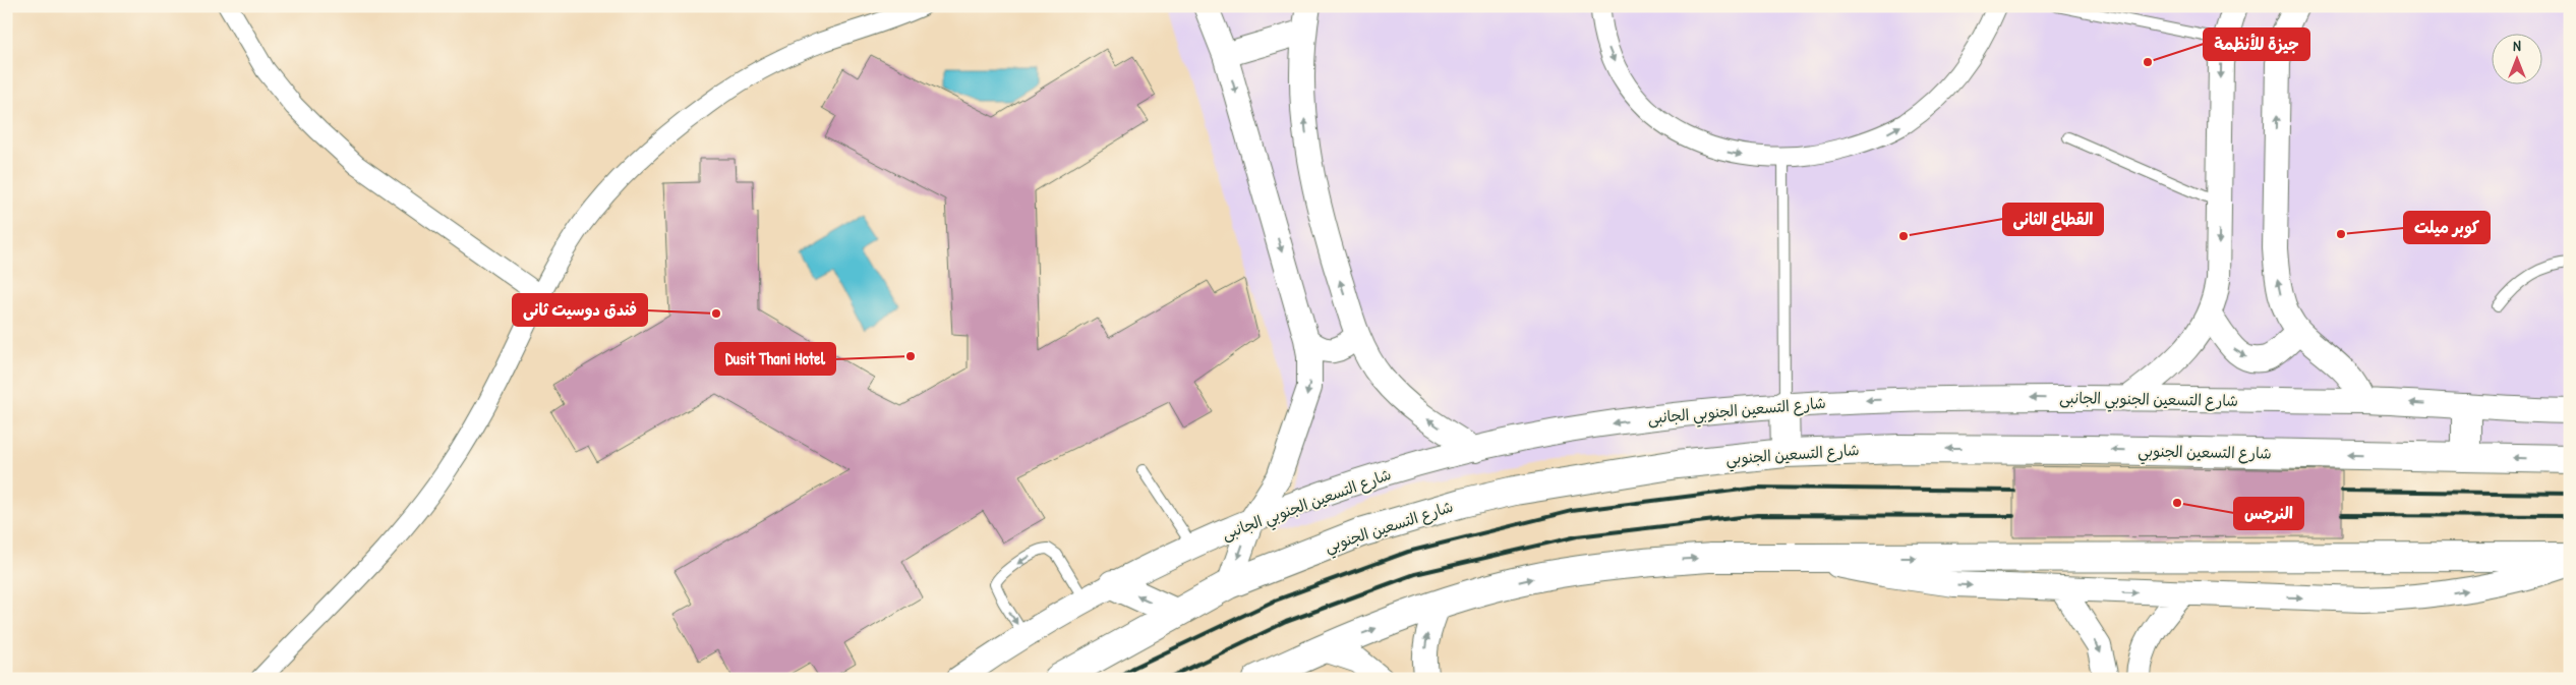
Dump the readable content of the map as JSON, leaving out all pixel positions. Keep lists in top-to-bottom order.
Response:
{
  "streets": {
    "main road": ["شارع التسعين الجنوبي"],
    "street": ["شارع التسعين الجنوبي الجانبى"]
  },
  "places": [
    "جيزة للأنظمة",
    "كوبر ميلت",
    "القطاع الثانى",
    "فندق دوسيت ثانى",
    "Dusit Thani Hotel",
    "النرجس"
  ],
  "north": "top"
}
